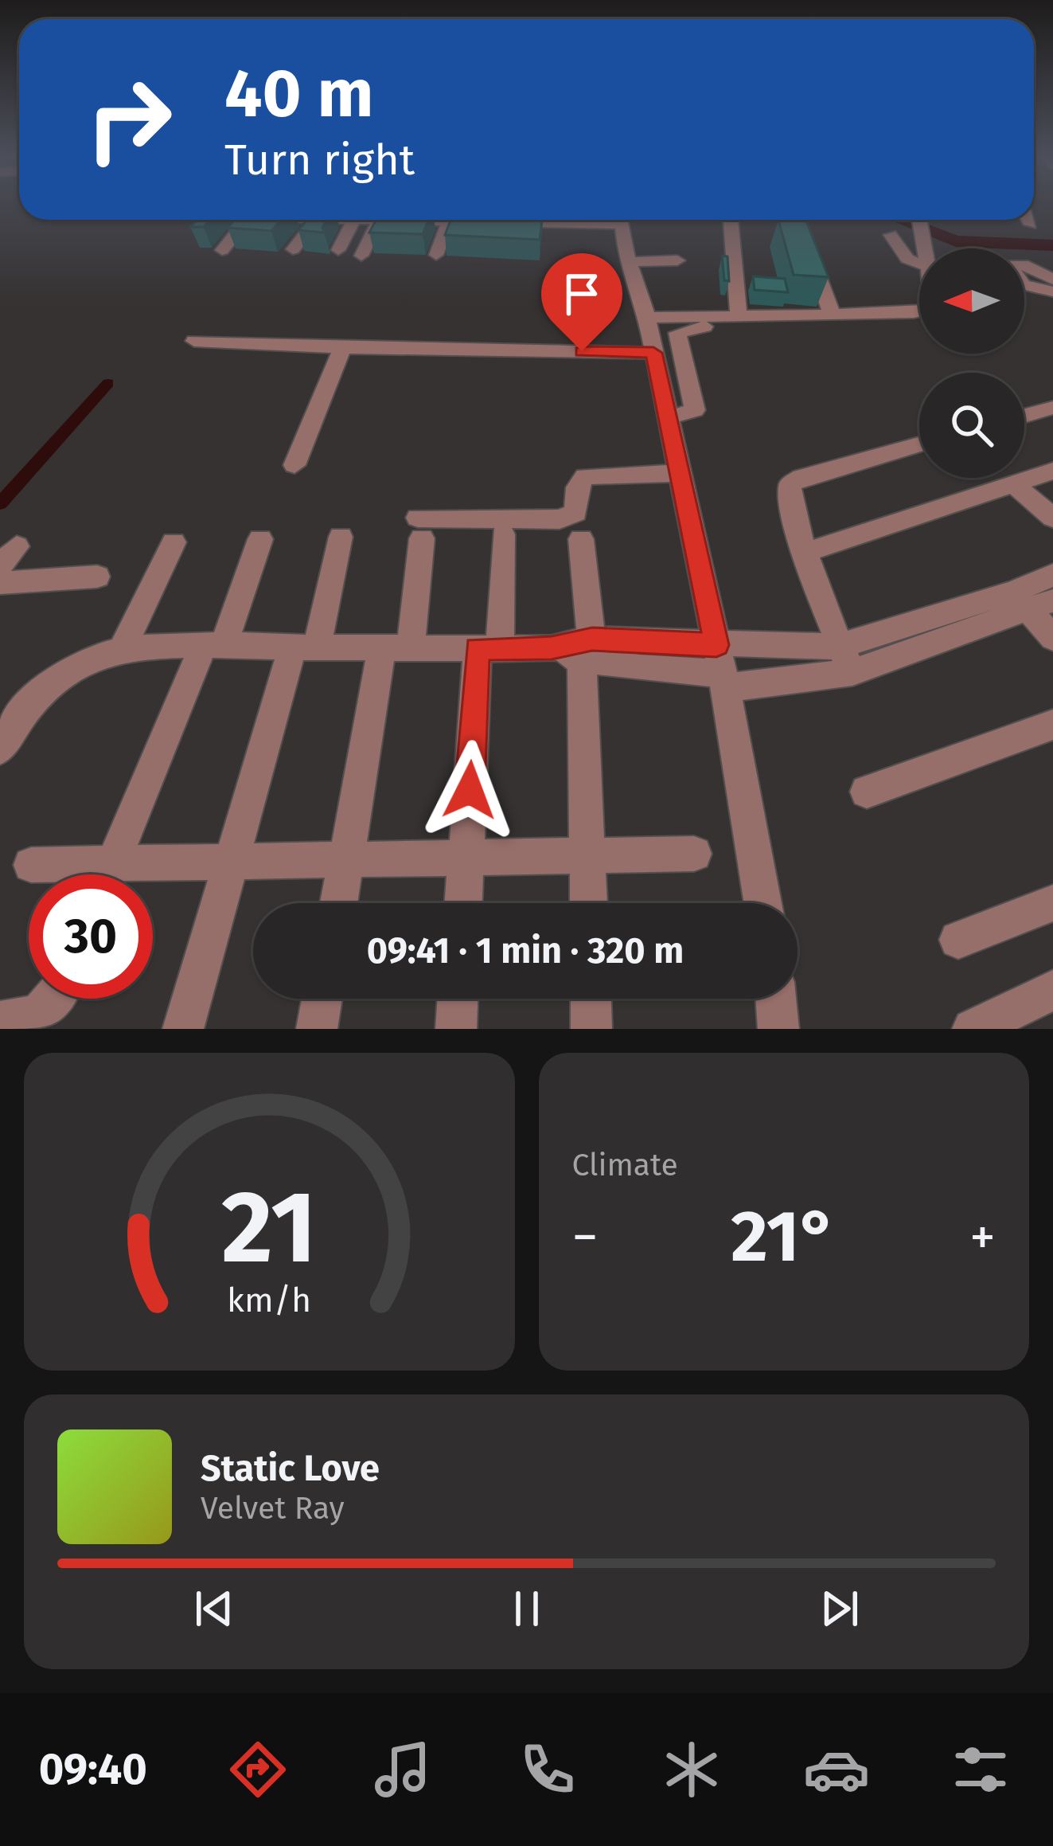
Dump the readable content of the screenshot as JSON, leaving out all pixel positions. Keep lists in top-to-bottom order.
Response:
{
  "north": "left",
  "page": {
    "turn": ["40 m", "Turn right"],
    "limit": "30",
    "trip": "09:41 · 1 min · 320 m",
    "tile": "Climate",
    "heat": ["−", "21°", "+"],
    "song": ["Static Love", "Velvet Ray"],
    "tabs": "09:40",
    "gauge": ["21", "km/h"]
  }
}
